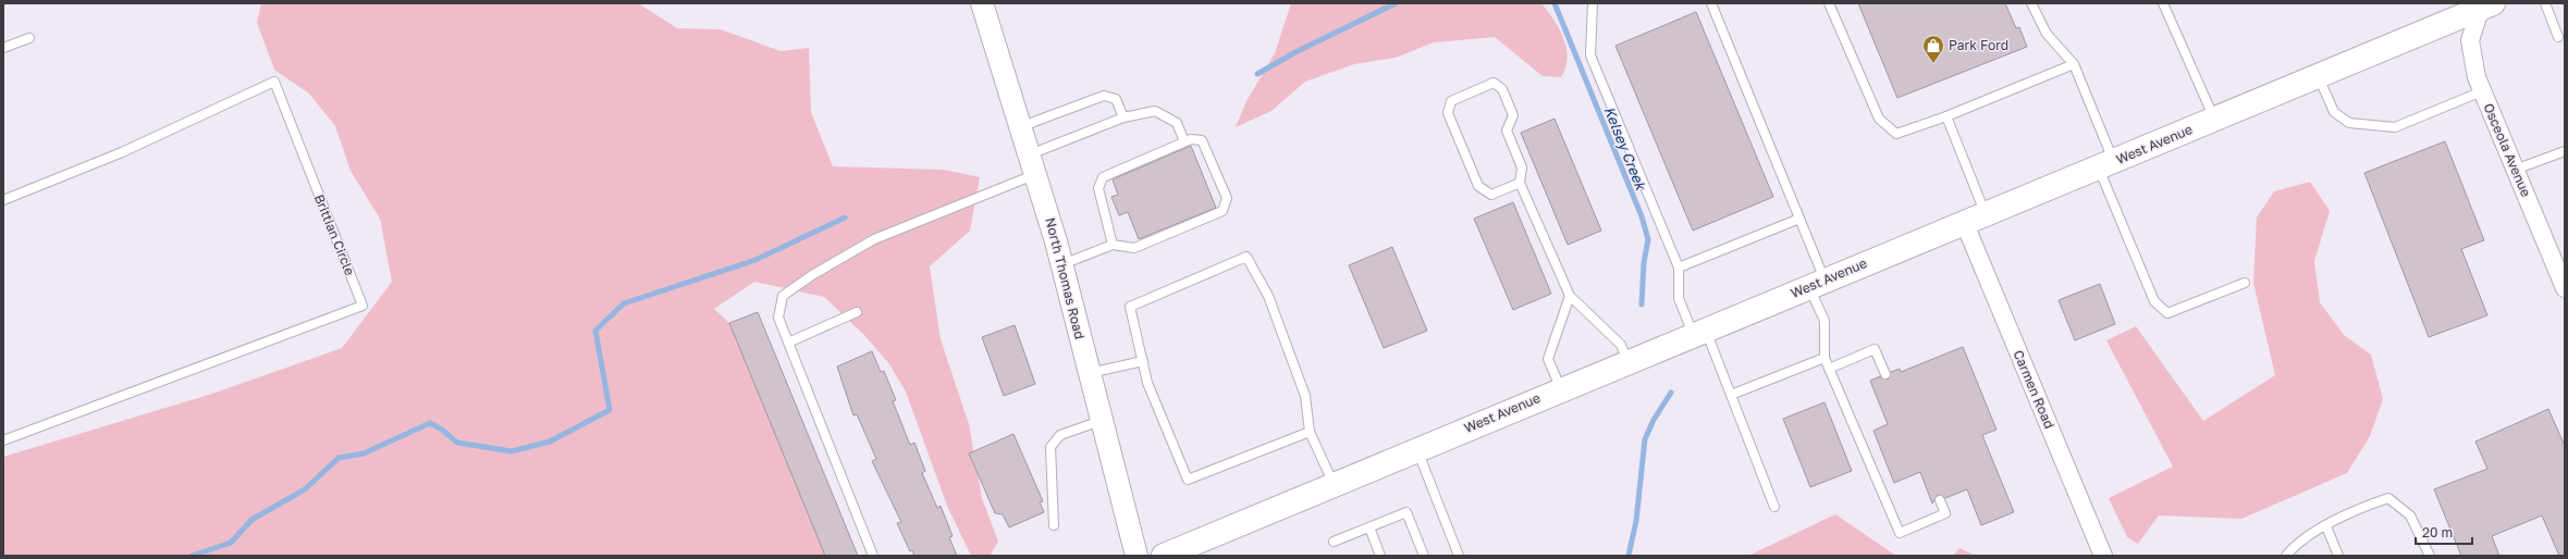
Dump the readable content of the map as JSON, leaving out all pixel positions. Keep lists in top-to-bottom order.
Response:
{
  "streets": {
    "main road": ["West Avenue"],
    "street": ["Osceola Avenue", "North Thomas Road", "Carmen Road"],
    "lane": ["Brittian Circle"]
  },
  "crossings": [
    ["West Avenue", "Osceola Avenue"],
    ["West Avenue", "Carmen Road"]
  ],
  "water": ["Kelsey Creek"],
  "places": {
    "shop": ["Park Ford"]
  },
  "scale_bar": "20 m"
}
